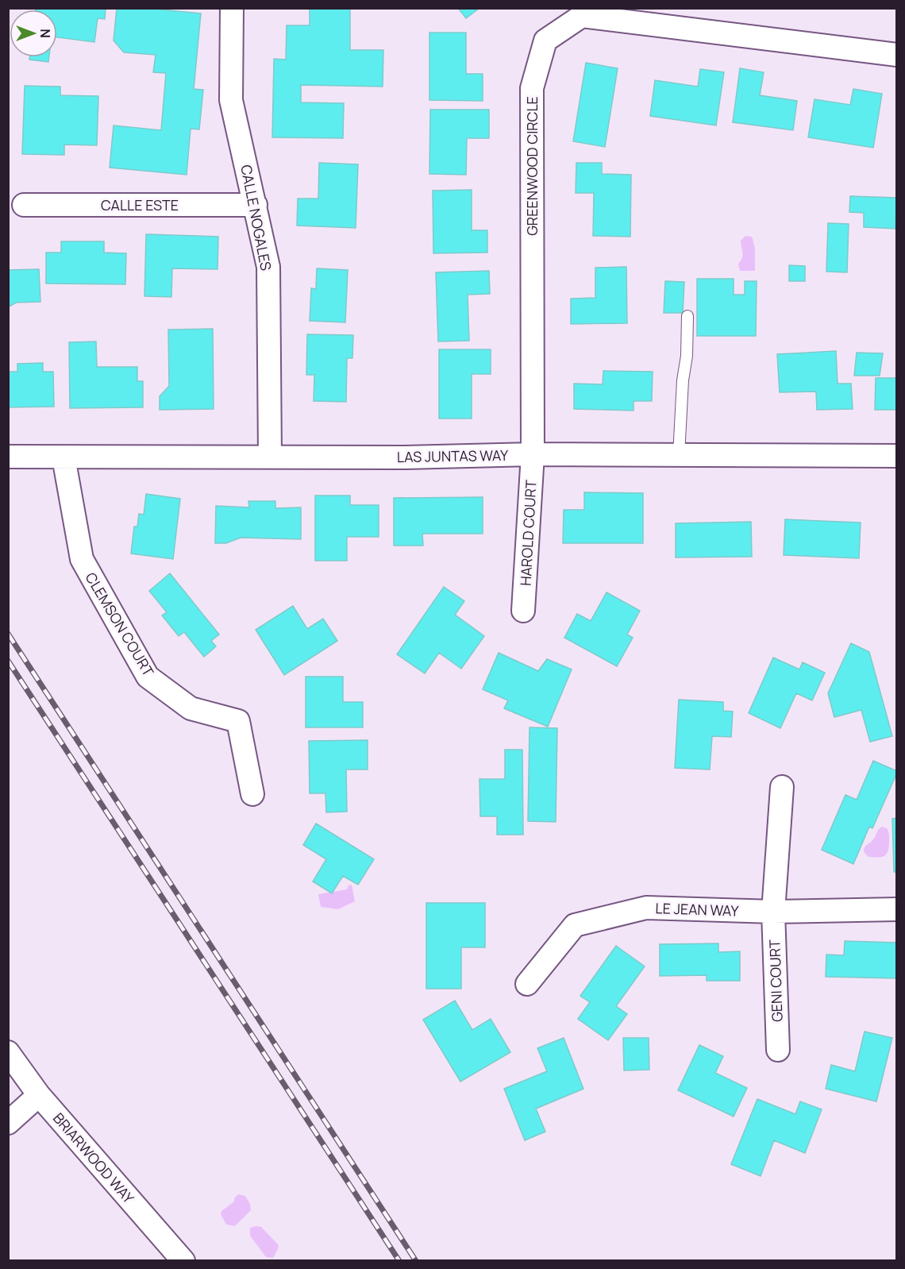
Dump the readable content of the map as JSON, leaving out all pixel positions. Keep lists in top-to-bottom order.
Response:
{
  "streets": {
    "street": [
      "GREENWOOD CIRCLE",
      "CALLE ESTE",
      "CALLE NOGALES",
      "LAS JUNTAS WAY",
      "HAROLD COURT",
      "CLEMSON COURT",
      "LE JEAN WAY",
      "GENI COURT",
      "BRIARWOOD WAY"
    ]
  },
  "crossings": [
    ["GREENWOOD CIRCLE", "LAS JUNTAS WAY"],
    ["GREENWOOD CIRCLE", "HAROLD COURT"],
    ["CALLE ESTE", "CALLE NOGALES"],
    ["CALLE NOGALES", "LAS JUNTAS WAY"],
    ["LAS JUNTAS WAY", "HAROLD COURT"],
    ["LAS JUNTAS WAY", "CLEMSON COURT"],
    ["LE JEAN WAY", "GENI COURT"]
  ],
  "north": "right"
}
